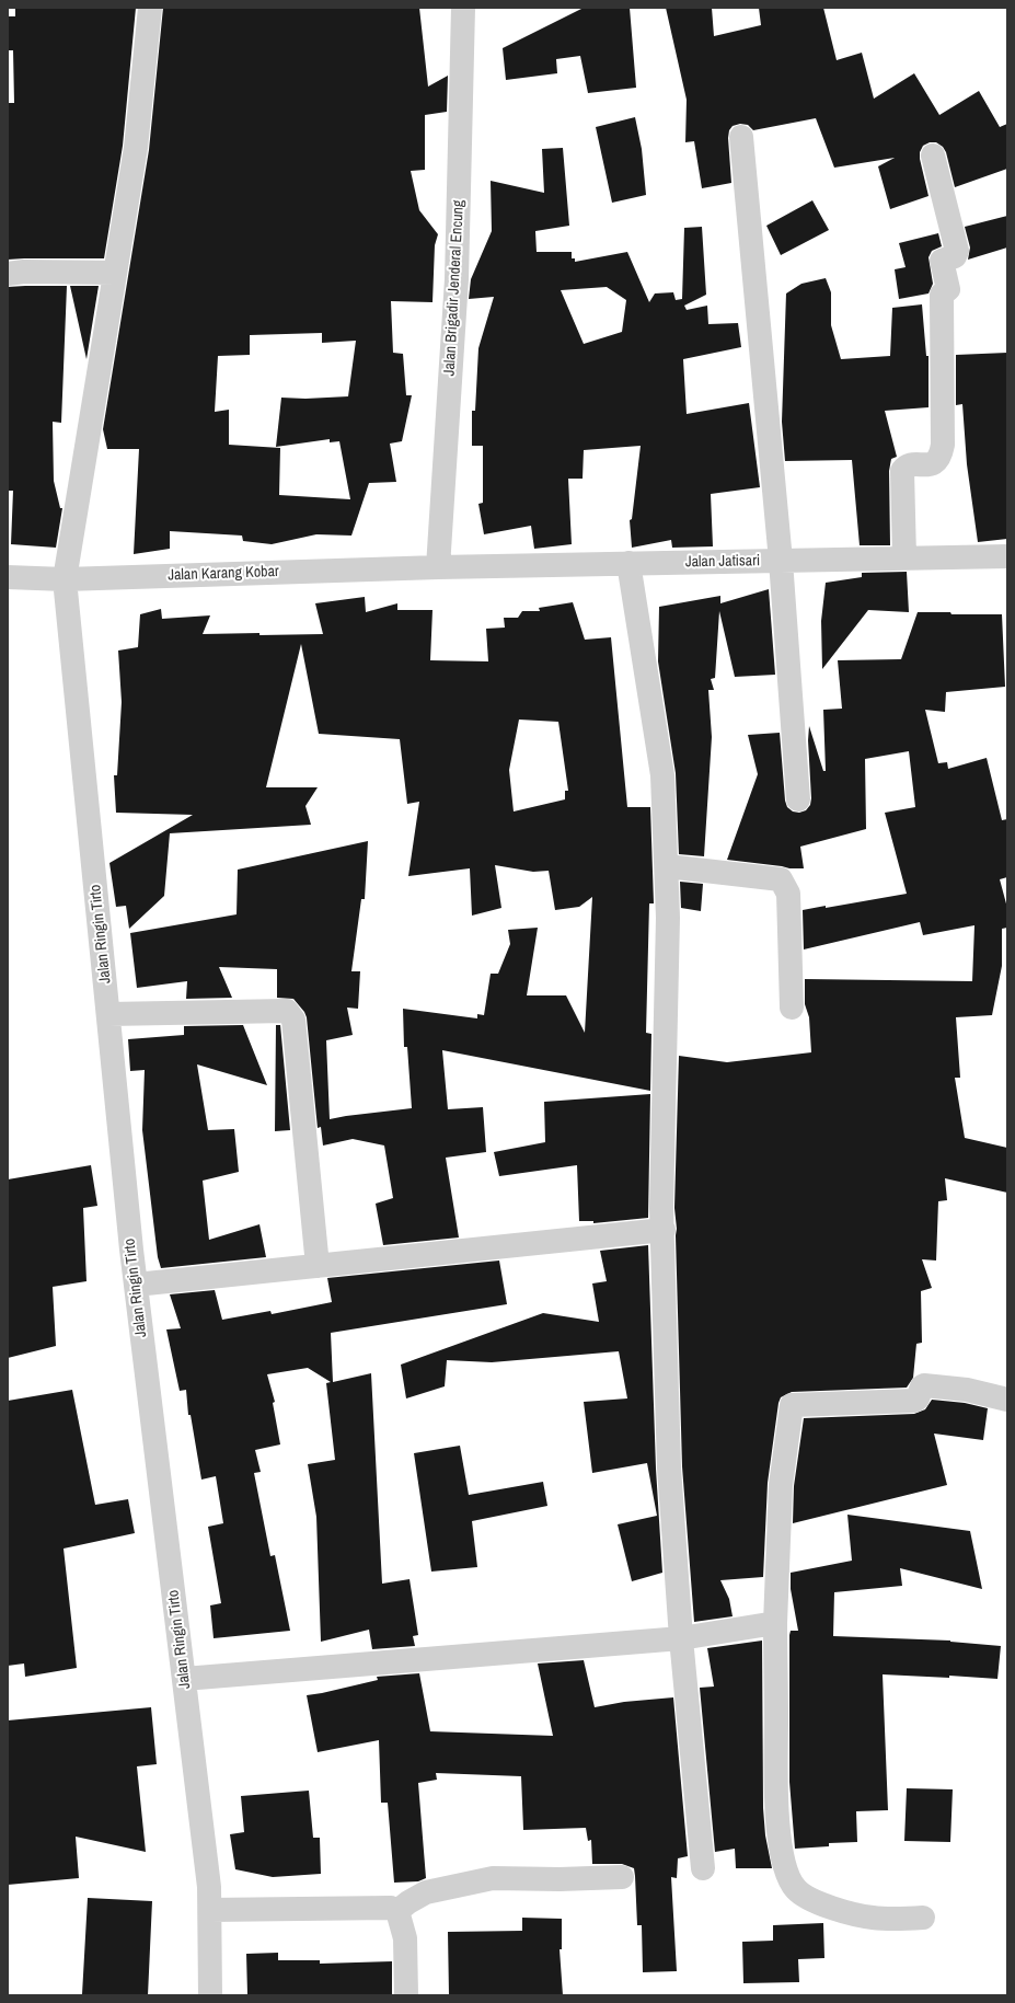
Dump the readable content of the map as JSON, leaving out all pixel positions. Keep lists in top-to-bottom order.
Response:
{
  "streets": {
    "street": [
      "Jalan Brigadir Jenderal Encung",
      "Jalan Jatisari",
      "Jalan Karang Kobar",
      "Jalan Ringin Tirto"
    ]
  },
  "crossings": [
    ["Jalan Brigadir Jenderal Encung", "Jalan Jatisari"],
    ["Jalan Brigadir Jenderal Encung", "Jalan Karang Kobar"],
    ["Jalan Jatisari", "Jalan Karang Kobar"],
    ["Jalan Karang Kobar", "Jalan Ringin Tirto"]
  ]
}
